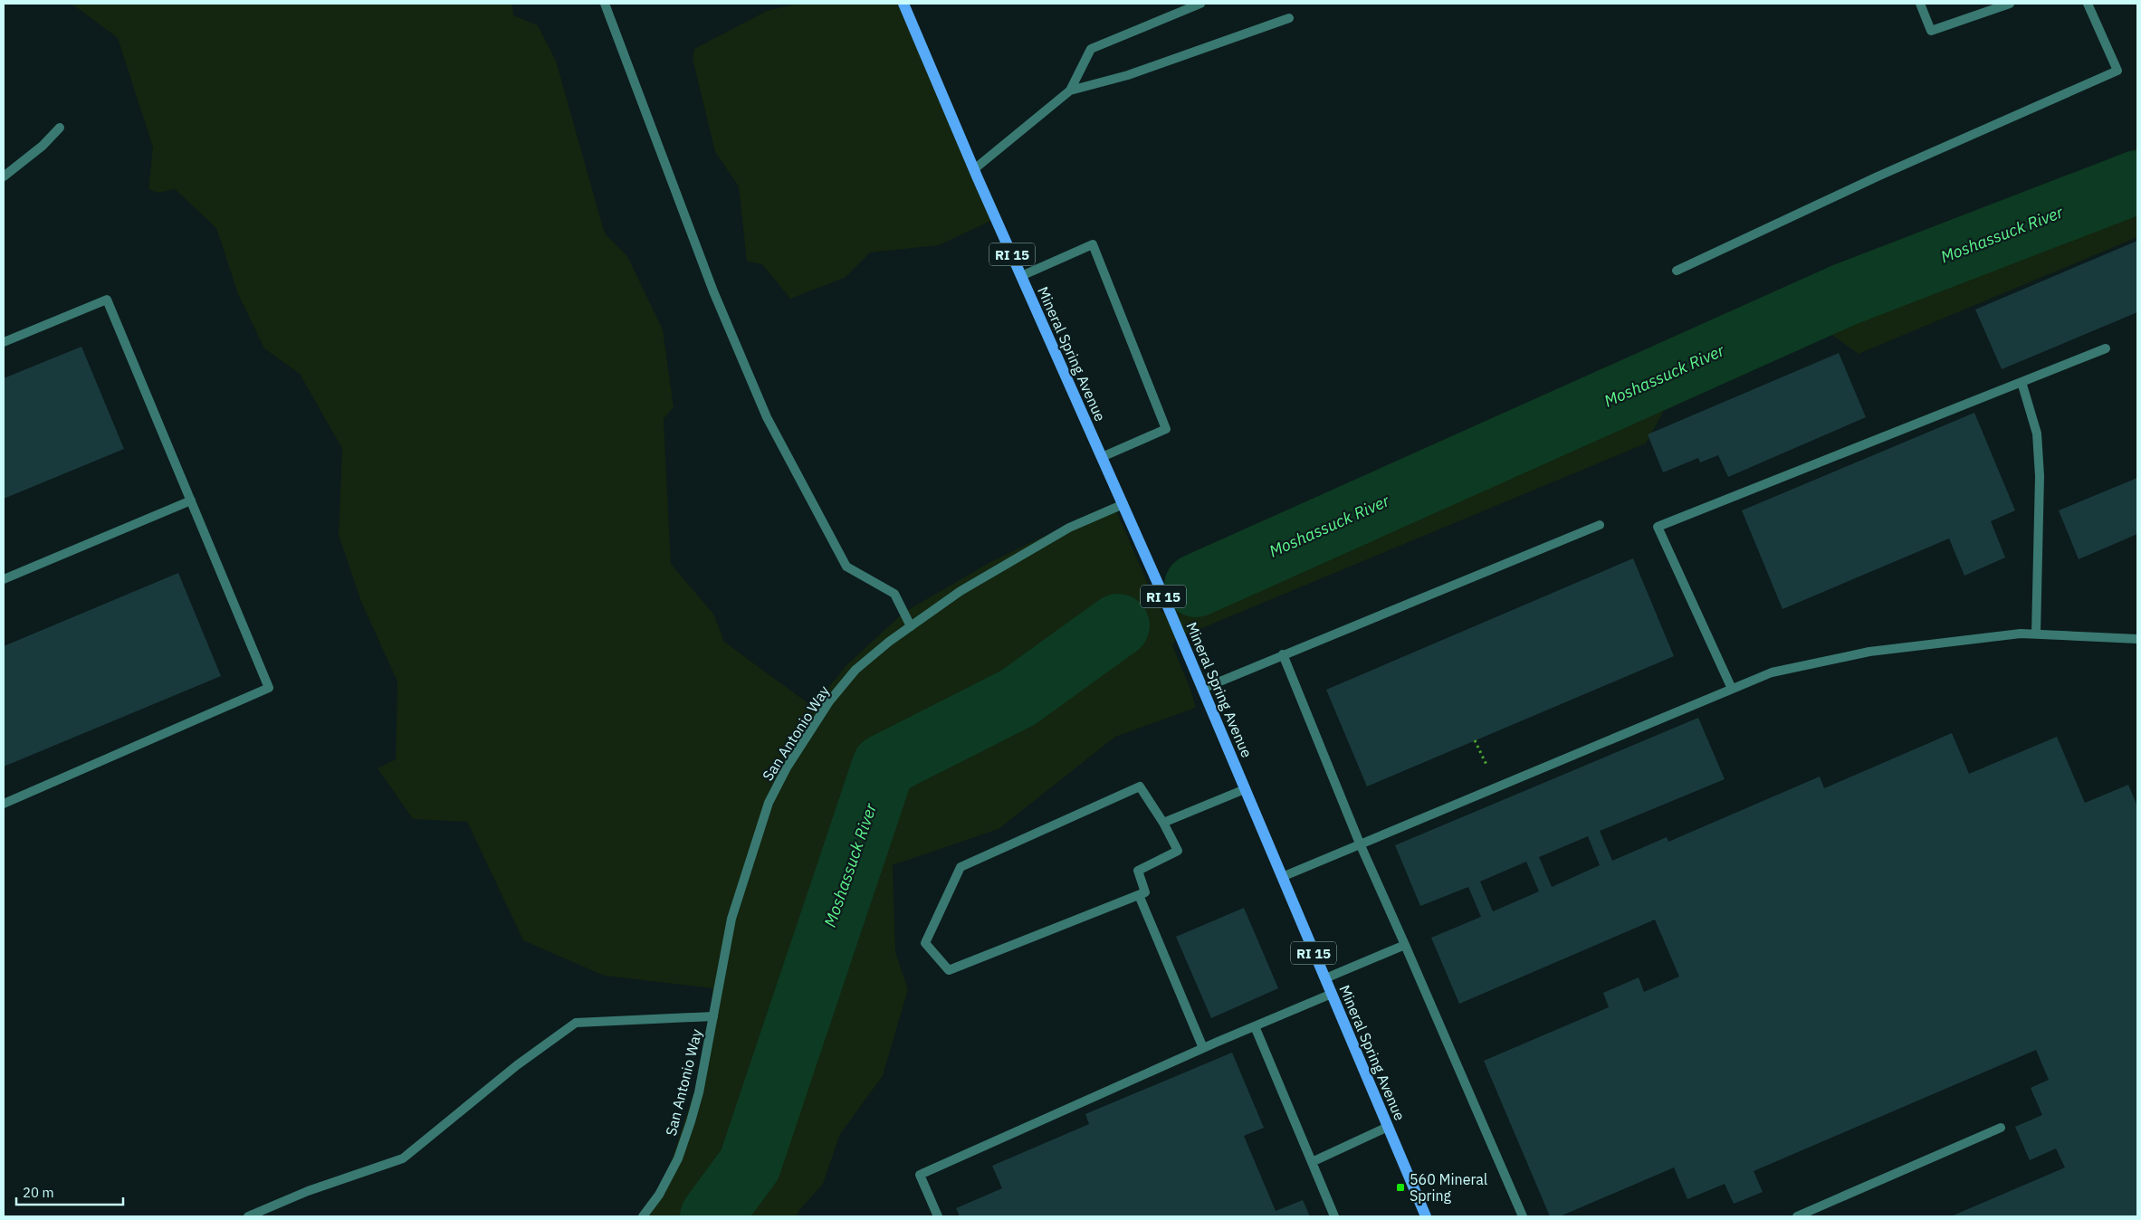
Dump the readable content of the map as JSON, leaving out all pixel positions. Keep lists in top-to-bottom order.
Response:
{
  "streets": {
    "main road": ["RI 15", "Mineral Spring Avenue"],
    "street": ["San Antonio Way"]
  },
  "crossings": [
    ["Mineral Spring Avenue", "San Antonio Way"]
  ],
  "water": ["Moshassuck River"],
  "places": {
    "transit": ["560 Mineral Spring"]
  },
  "scale_bar": "20 m"
}
